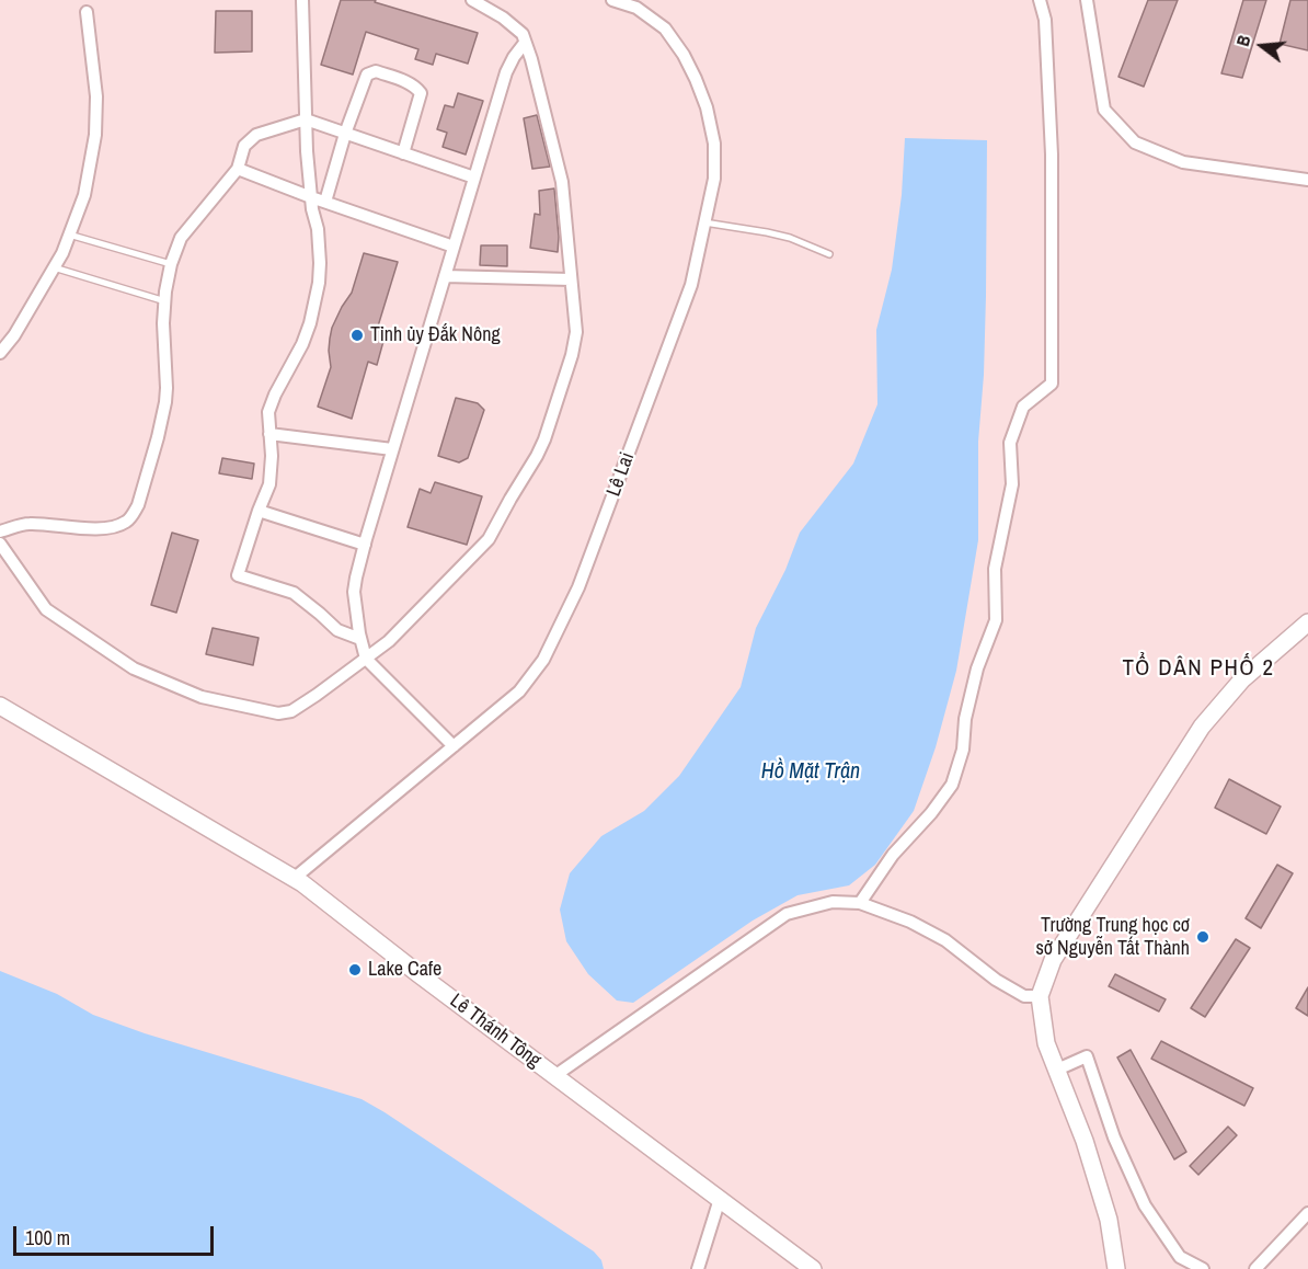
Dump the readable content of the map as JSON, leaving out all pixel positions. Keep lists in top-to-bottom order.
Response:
{
  "streets": {
    "street": ["Lê Lai", "Lê Thánh Tông"]
  },
  "crossings": [
    ["Lê Lai", "Lê Thánh Tông"]
  ],
  "districts": ["TỔ DÂN PHỐ 2"],
  "water": ["Hồ Mặt Trận"],
  "places": ["Tỉnh ủy Đắk Nông", "Trường Trung học cơ sở Nguyễn Tất Thành", "Lake Cafe"],
  "scale_bar": "100 m",
  "north": "left"
}
